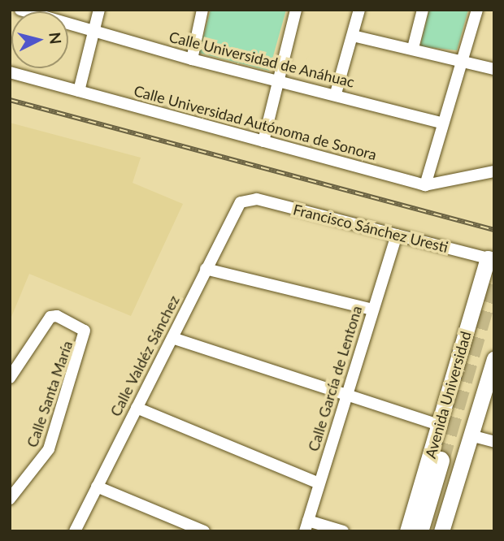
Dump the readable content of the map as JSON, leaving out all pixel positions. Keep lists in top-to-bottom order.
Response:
{
  "streets": {
    "main road": ["Avenida Universidad"],
    "street": [
      "Calle Universidad de Anáhuac",
      "Calle Universidad Autónoma de Sonora",
      "Francisco Sánchez Uresti",
      "Calle Valdéz Sánchez",
      "Calle García de Lentona",
      "Calle Santa María"
    ]
  },
  "crossings": [
    ["Francisco Sánchez Uresti", "Calle Valdéz Sánchez"],
    ["Francisco Sánchez Uresti", "Calle García de Lentona"],
    ["Francisco Sánchez Uresti", "Avenida Universidad"]
  ],
  "north": "right"
}
